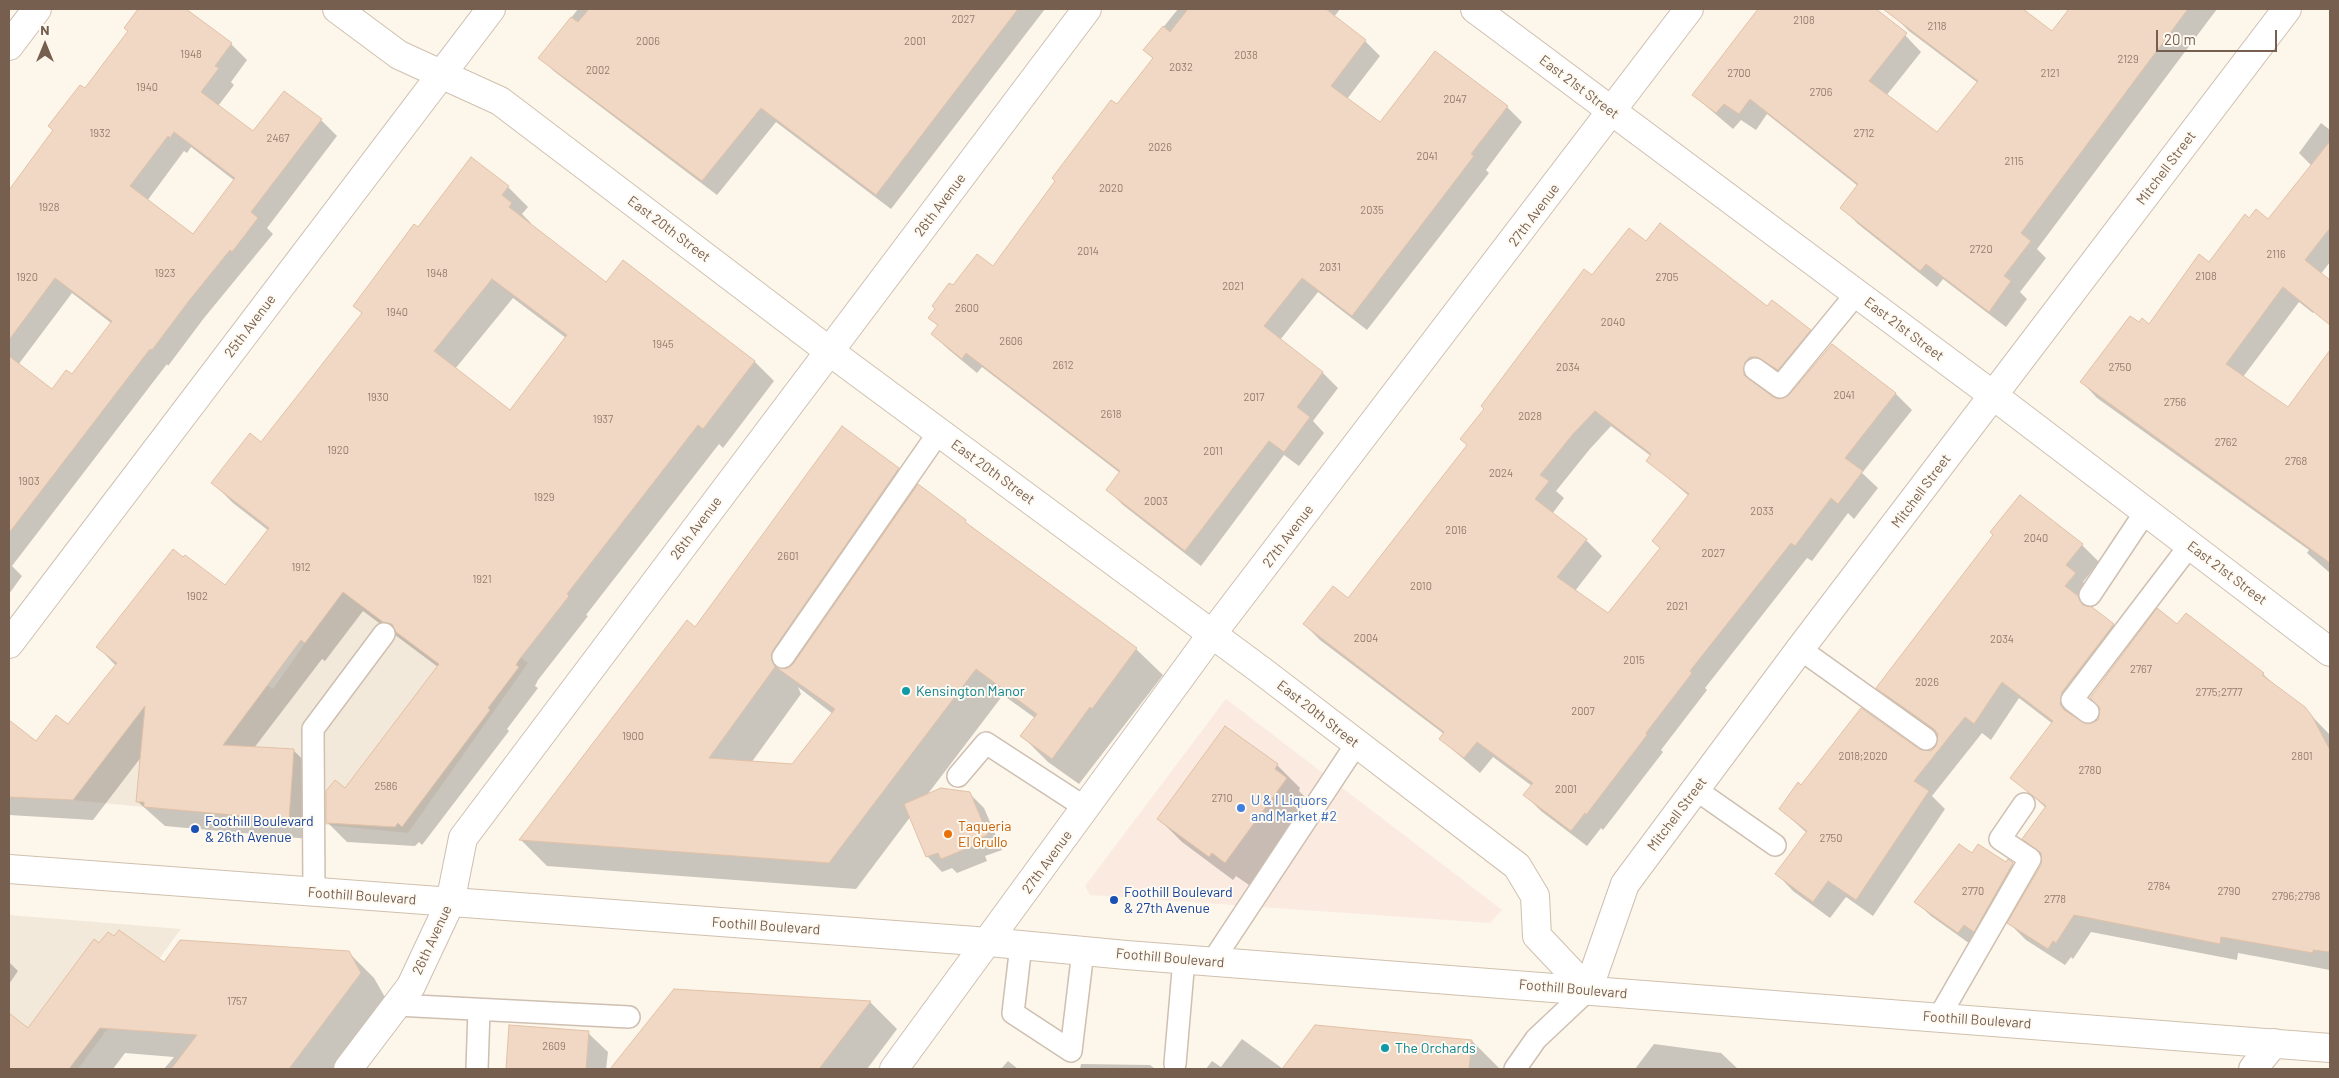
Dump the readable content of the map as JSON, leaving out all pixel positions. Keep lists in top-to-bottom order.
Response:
{
  "streets": {
    "street": [
      "East 21st Street",
      "Mitchell Street",
      "26th Avenue",
      "27th Avenue",
      "East 20th Street",
      "25th Avenue",
      "Foothill Boulevard"
    ]
  },
  "crossings": [
    ["East 21st Street", "Mitchell Street"],
    ["East 21st Street", "27th Avenue"],
    ["Mitchell Street", "East 20th Street"],
    ["Mitchell Street", "Foothill Boulevard"],
    ["26th Avenue", "East 20th Street"],
    ["26th Avenue", "Foothill Boulevard"],
    ["27th Avenue", "East 20th Street"],
    ["27th Avenue", "Foothill Boulevard"],
    ["East 20th Street", "25th Avenue"],
    ["East 20th Street", "Foothill Boulevard"]
  ],
  "places": [
    "Kensington Manor",
    "U & I Liquors and Market #2",
    "Foothill Boulevard & 26th Avenue",
    "Taqueria El Grullo",
    "Foothill Boulevard & 27th Avenue",
    "The Orchards"
  ],
  "house_numbers": [
    "2027",
    "2108",
    "2118",
    "2006",
    "2001",
    "1948",
    "2038",
    "2129",
    "2032",
    "2002",
    "2700",
    "2121",
    "1940",
    "2706",
    "2047",
    "1932",
    "2712",
    "2467",
    "2026",
    "2041",
    "2115",
    "2020",
    "1928",
    "2035",
    "2720",
    "2014",
    "2116",
    "2031",
    "1923",
    "1948",
    "2108",
    "1920",
    "2705",
    "2021",
    "2600",
    "1940",
    "2040",
    "2606",
    "1945",
    "2612",
    "2034",
    "2750",
    "2041",
    "1930",
    "2017",
    "2756",
    "2618",
    "2028",
    "1937",
    "2762",
    "1920",
    "2011",
    "2768",
    "2024",
    "1903",
    "1929",
    "2003",
    "2033",
    "2016",
    "2040",
    "2027",
    "2601",
    "1912",
    "1921",
    "2010",
    "1902",
    "2021",
    "2004",
    "2034",
    "2015",
    "2767",
    "2026",
    "2775;2777",
    "2007",
    "1900",
    "2018;2020",
    "2801",
    "2780",
    "2586",
    "2001",
    "2710",
    "2750",
    "2784",
    "2770",
    "2790",
    "2796;2798",
    "2778",
    "1757",
    "2609"
  ],
  "scale_bar": "20 m",
  "north": "top"
}
